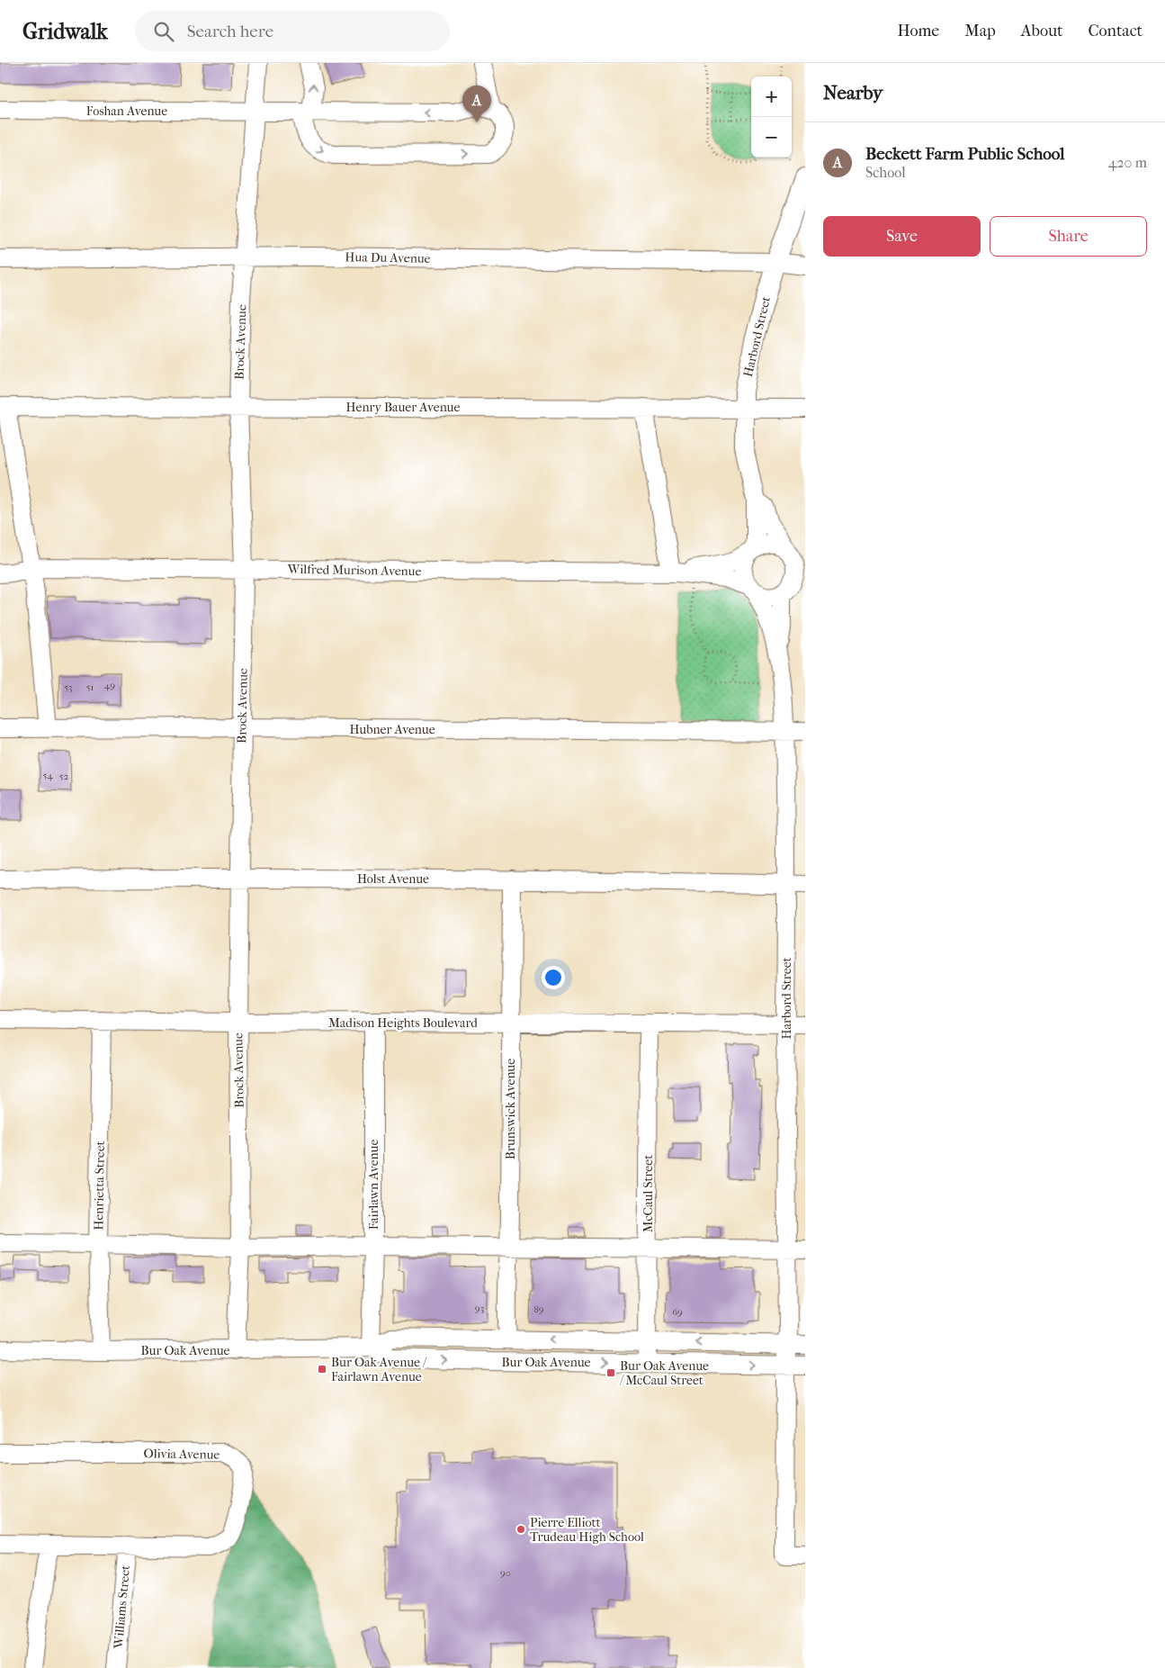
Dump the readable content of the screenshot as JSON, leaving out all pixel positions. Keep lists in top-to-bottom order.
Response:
{
  "streets": {
    "street": [
      "Foshan Avenue",
      "Hua Du Avenue",
      "Harbord Street",
      "Brock Avenue",
      "Henry Bauer Avenue",
      "Wilfred Murison Avenue",
      "Hubner Avenue",
      "Holst Avenue",
      "Madison Heights Boulevard",
      "Brunswick Avenue",
      "Fairlawn Avenue",
      "Henrietta Street",
      "McCaul Street",
      "Bur Oak Avenue",
      "Olivia Avenue",
      "Williams Street"
    ]
  },
  "crossings": [
    ["Foshan Avenue", "Brock Avenue"],
    ["Hua Du Avenue", "Harbord Street"],
    ["Hua Du Avenue", "Brock Avenue"],
    ["Harbord Street", "Henry Bauer Avenue"],
    ["Harbord Street", "Wilfred Murison Avenue"],
    ["Harbord Street", "Hubner Avenue"],
    ["Harbord Street", "Holst Avenue"],
    ["Harbord Street", "Madison Heights Boulevard"],
    ["Harbord Street", "Bur Oak Avenue"],
    ["Brock Avenue", "Henry Bauer Avenue"],
    ["Brock Avenue", "Wilfred Murison Avenue"],
    ["Brock Avenue", "Hubner Avenue"],
    ["Brock Avenue", "Holst Avenue"],
    ["Brock Avenue", "Madison Heights Boulevard"],
    ["Brock Avenue", "Bur Oak Avenue"],
    ["Holst Avenue", "Brunswick Avenue"],
    ["Madison Heights Boulevard", "Brunswick Avenue"],
    ["Madison Heights Boulevard", "Fairlawn Avenue"],
    ["Madison Heights Boulevard", "Henrietta Street"],
    ["Madison Heights Boulevard", "McCaul Street"],
    ["Brunswick Avenue", "Bur Oak Avenue"],
    ["Fairlawn Avenue", "Bur Oak Avenue"],
    ["Henrietta Street", "Bur Oak Avenue"],
    ["McCaul Street", "Bur Oak Avenue"],
    ["Olivia Avenue", "Williams Street"]
  ],
  "one_way": ["Foshan Avenue"],
  "places": {
    "transit": ["Bur Oak Avenue / Fairlawn Avenue", "Bur Oak Avenue / McCaul Street"],
    "other": ["Pierre Elliott Trudeau High School"]
  },
  "house_numbers": [
    "49",
    "53",
    "51",
    "54",
    "52",
    "93",
    "89",
    "69",
    "90"
  ],
  "page": {
    "header": "Gridwalk",
    "search": "Search here",
    "nav": [
      "Home",
      "Map",
      "About",
      "Contact"
    ],
    "heading": "Nearby",
    "map_buttons": ["+", "−"],
    "pins": "A",
    "list": [
      {
        "mark": "A",
        "name": "Beckett Farm Public School",
        "note": "School",
        "value": "420 m"
      }
    ],
    "buttons": ["Save", "Share"]
  }
}
